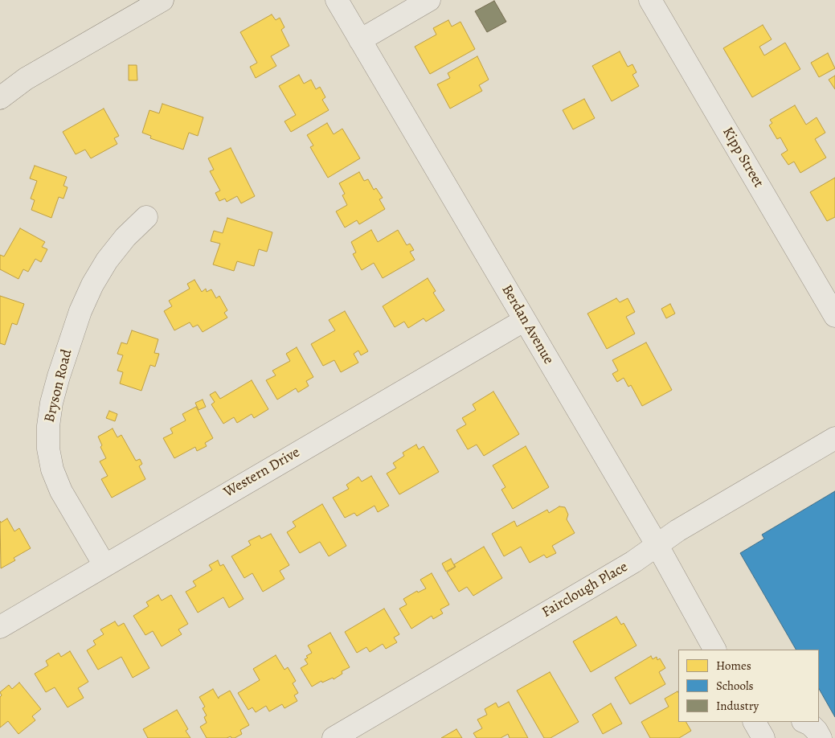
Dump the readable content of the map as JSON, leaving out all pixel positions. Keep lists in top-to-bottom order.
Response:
{
  "streets": {
    "street": [
      "Kipp Street",
      "Berdan Avenue",
      "Bryson Road",
      "Western Drive",
      "Fairclough Place"
    ]
  },
  "crossings": [
    ["Berdan Avenue", "Western Drive"],
    ["Berdan Avenue", "Fairclough Place"],
    ["Bryson Road", "Western Drive"]
  ],
  "legend": ["Homes", "Schools", "Industry"]
}
